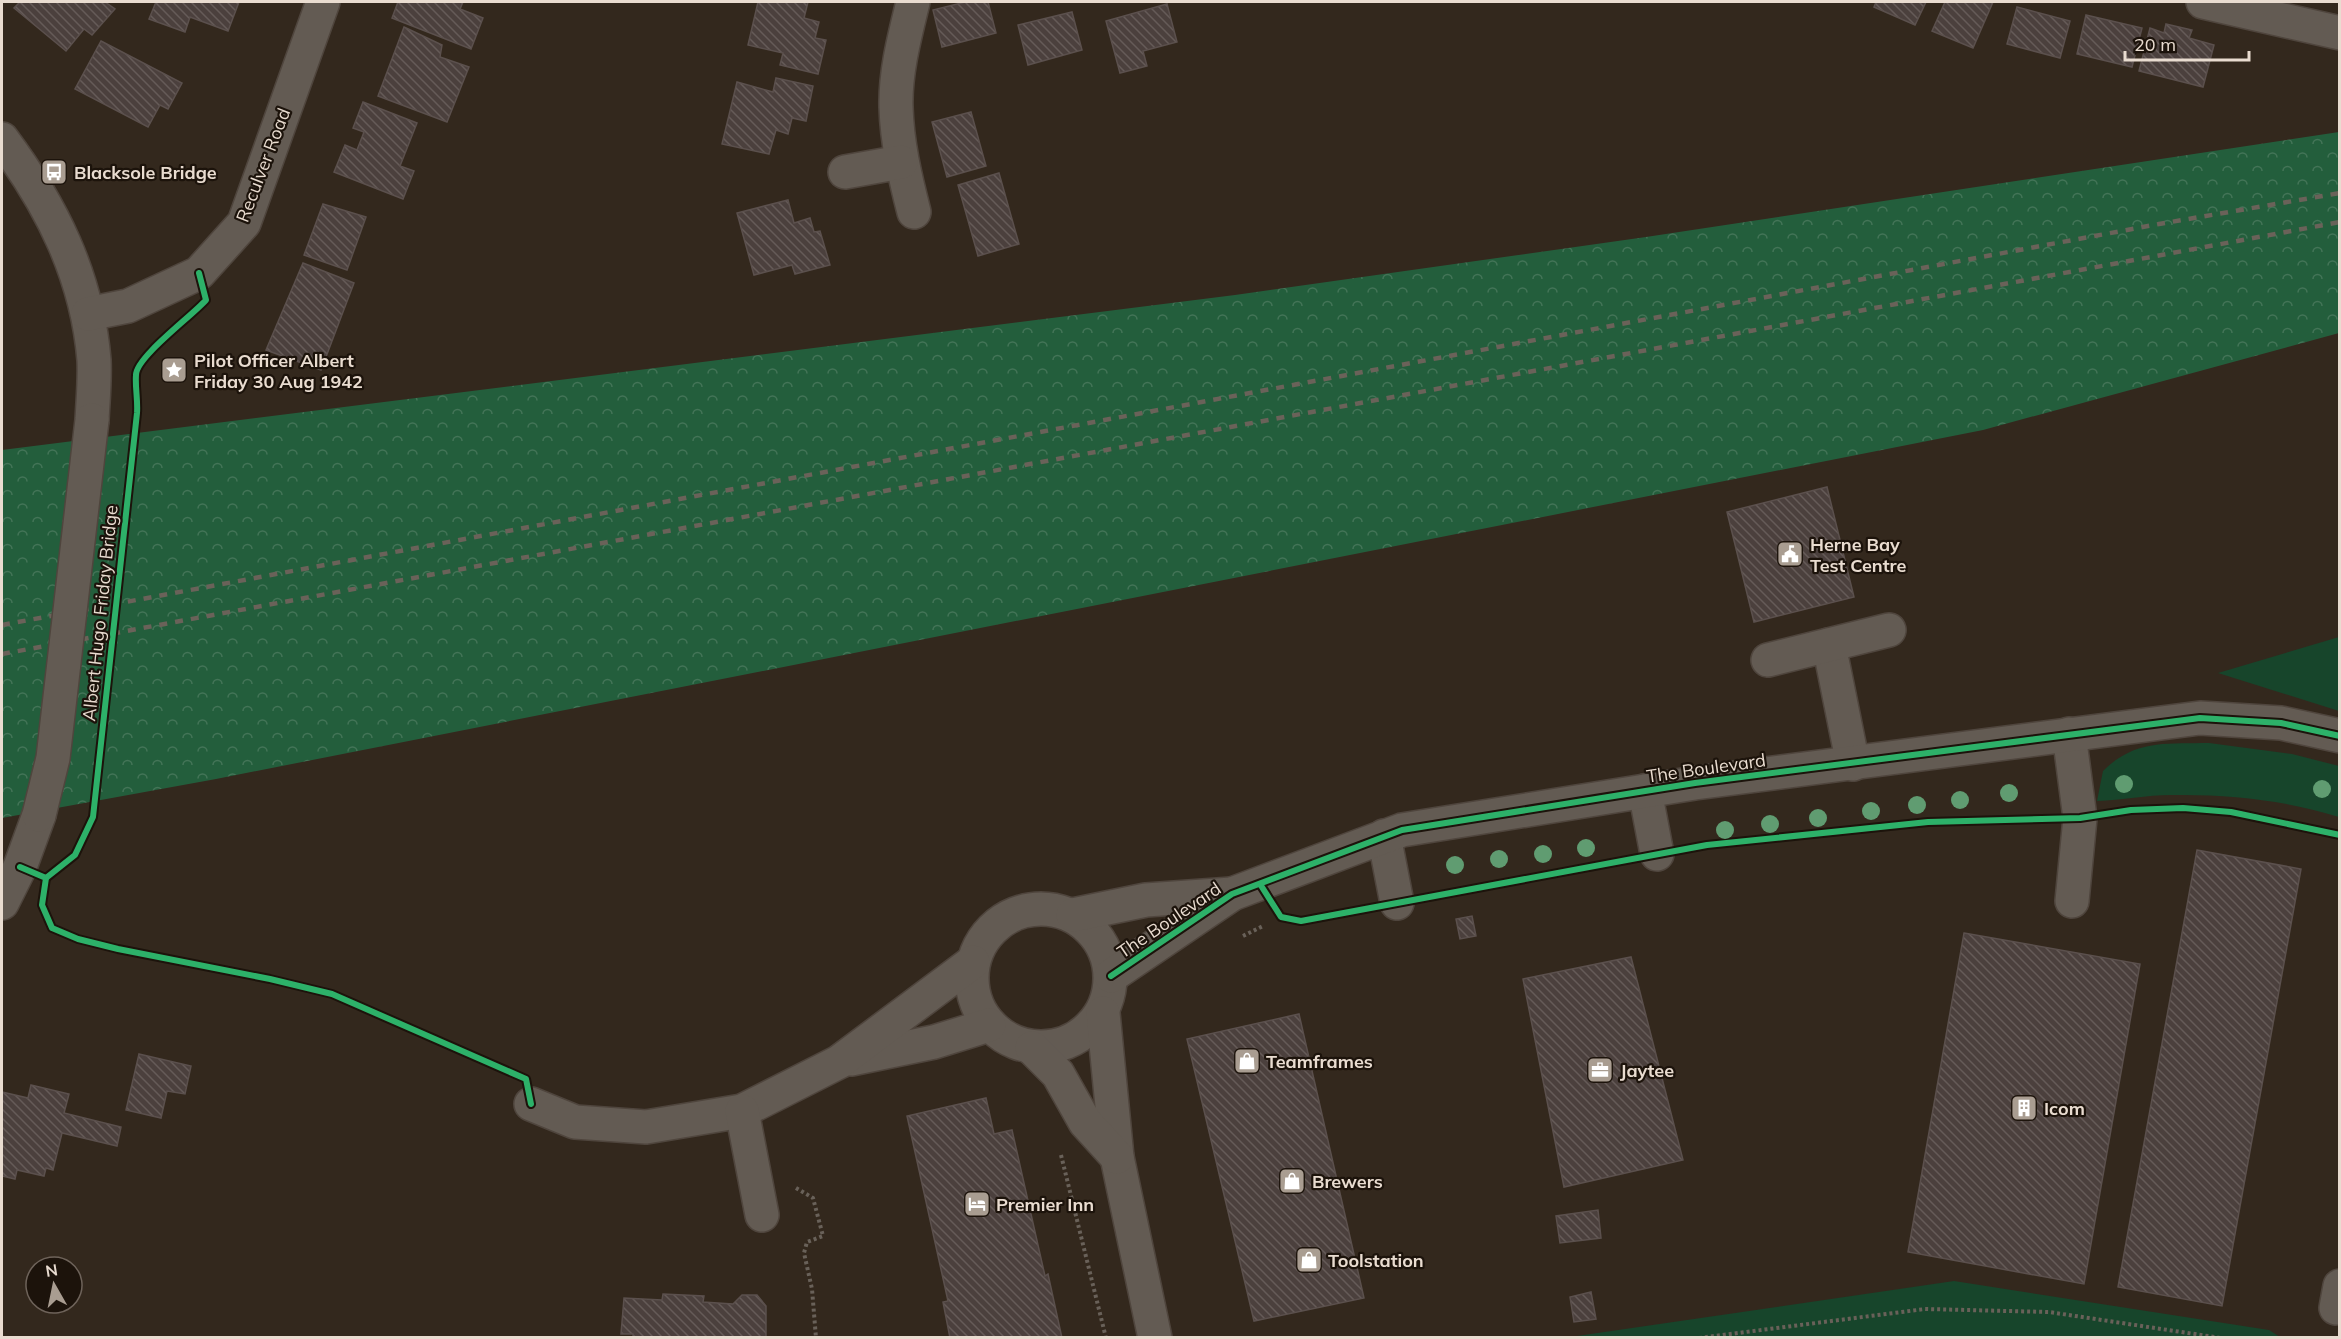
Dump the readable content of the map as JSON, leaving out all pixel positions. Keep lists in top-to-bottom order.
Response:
{
  "streets": {
    "street": ["Reculver Road", "The Boulevard"],
    "cycle path": ["Albert Hugo Friday Bridge"]
  },
  "places": {
    "bus stop": ["Blacksole Bridge"],
    "place": ["Pilot Officer Albert Friday 30 Aug 1942"],
    "public building": ["Herne Bay Test Centre"],
    "shop": ["Teamframes", "Brewers", "Toolstation"],
    "office": ["Jaytee"],
    "building": ["Icom"],
    "hotel": ["Premier Inn"]
  },
  "scale_bar": "20 m",
  "north": "top"
}
